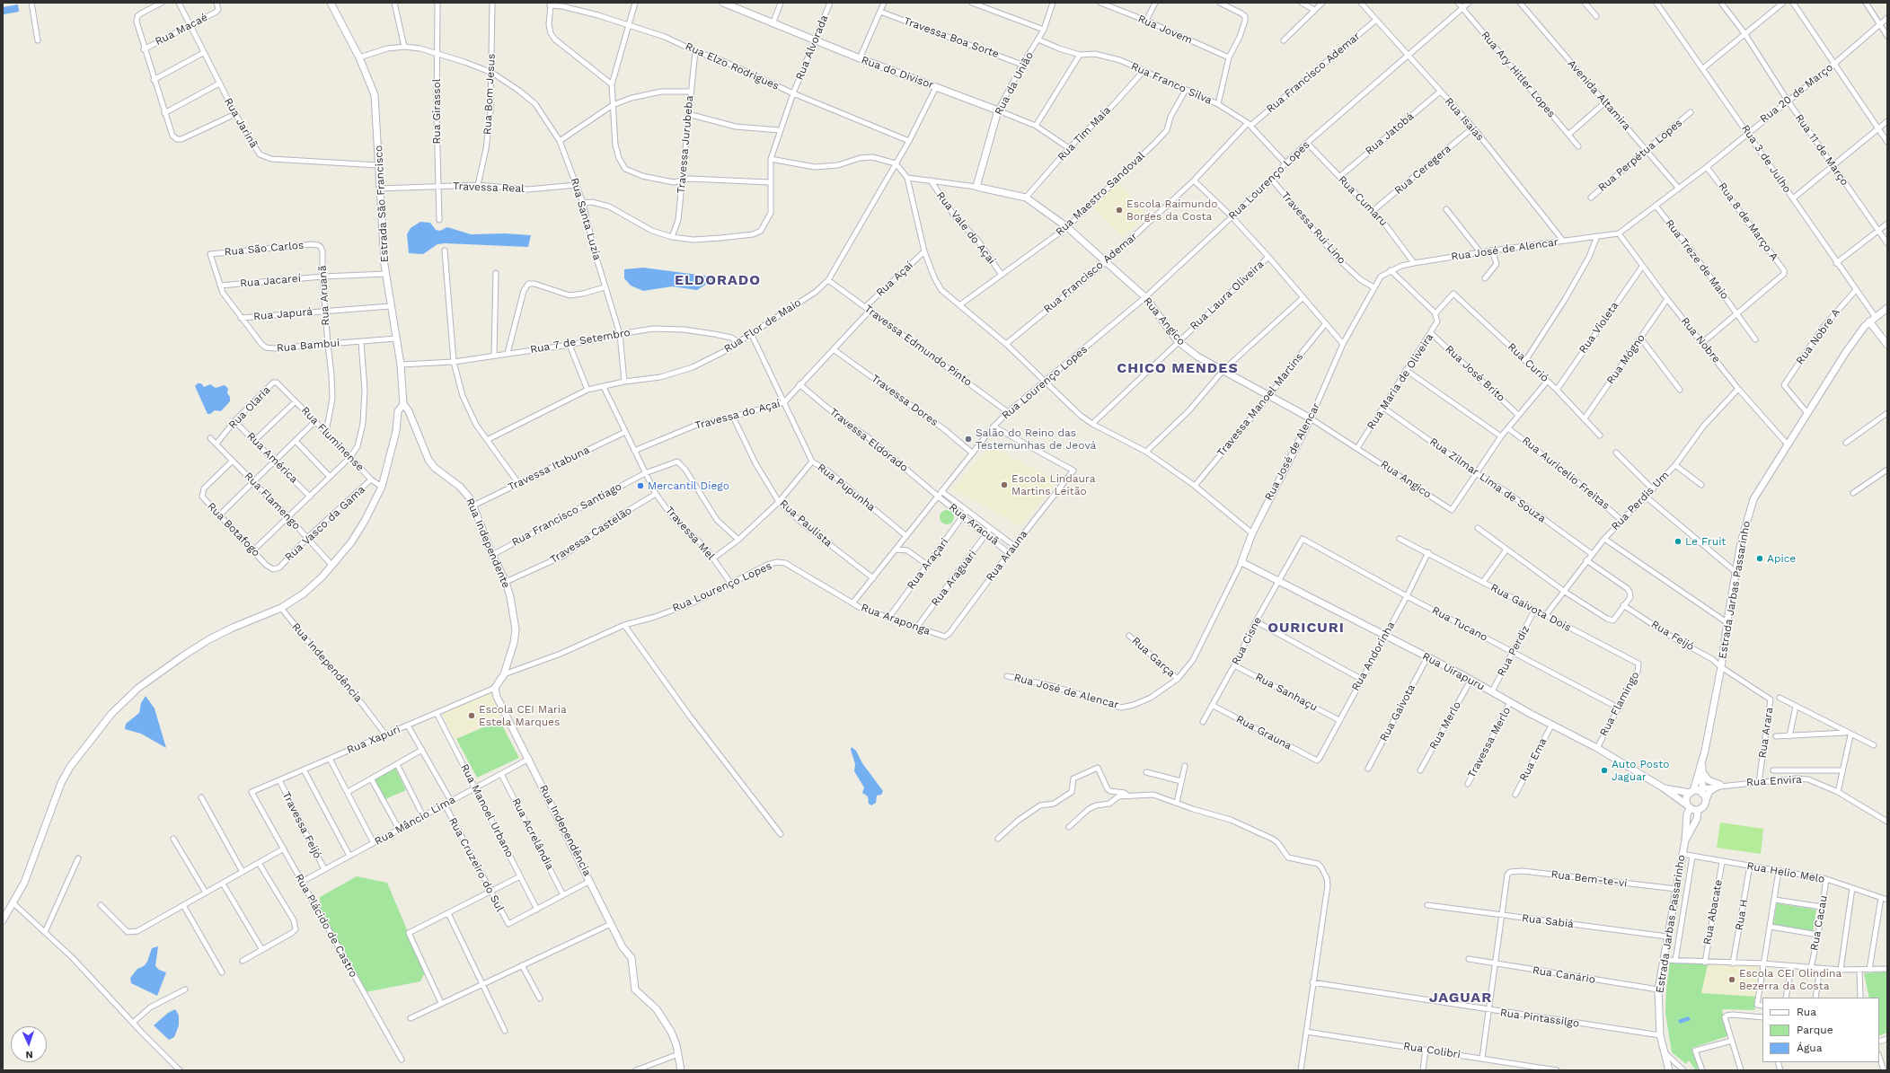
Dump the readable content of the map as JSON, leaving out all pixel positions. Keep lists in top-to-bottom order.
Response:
{
  "streets": {
    "street": [
      "Rua Macaé",
      "Rua Jovem",
      "Travessa Boa Sorte",
      "Rua Alvorada",
      "Rua Elzo Rodrigues",
      "Rua do Divisor",
      "Rua Francisco Ademar",
      "Rua Ary Hitler Lopes",
      "Rua da União",
      "Rua Franco Silva",
      "Rua 20 de Março",
      "Rua Bom Jesus",
      "Avenida Altamira",
      "Rua Girassol",
      "Rua Isaias",
      "Rua Jarinã",
      "Rua Tim Maia",
      "Rua Jatobá",
      "Travessa Jurubeba",
      "Rua 11 de Março",
      "Rua Perpétua Lopes",
      "Rua 3 de Julho",
      "Rua Ceregera",
      "Rua Lourenço Lopes",
      "Travessa Real",
      "Rua Maestro Sandoval",
      "Rua Cumaru",
      "Estrada São Francisco",
      "Rua Santa Luzia",
      "Rua 8 de Março A",
      "Rua Vale do Açaí",
      "Travessa Rui Lino",
      "Rua São Carlos",
      "Rua José de Alencar",
      "Rua Treze de Maio",
      "Rua Açaí",
      "Rua Jacareí",
      "Rua Aruanã",
      "Rua Laura Oliveira",
      "Rua Japurá",
      "Rua Angico",
      "Rua Flor de Maio",
      "Rua Violeta",
      "Rua Nobre A",
      "Rua Nobre",
      "Rua 7 de Setembro",
      "Rua Bambui",
      "Travessa Edmundo Pinto",
      "Rua Mógno",
      "Rua Curió",
      "Rua José Brito",
      "Rua Maria de Oliveira",
      "Travessa Dores",
      "Travessa Manoel Martins",
      "Rua Olaria",
      "Travessa do Açaí",
      "Rua Fluminense",
      "Travessa Eldorado",
      "Rua América",
      "Travessa Itabuna",
      "Rua Auricelio Freitas",
      "Rua Zilmar Lima de Souza",
      "Rua Pupunha",
      "Rua Flamengo",
      "Rua Perdis Um",
      "Rua Francisco Santiago",
      "Rua Vasco da Gama",
      "Rua Paulista",
      "Rua Aracuã",
      "Rua Botafogo",
      "Travessa Mel",
      "Travessa Castelão",
      "Rua Independente",
      "Rua Arauna",
      "Rua Araçari",
      "Rua Araguari",
      "Estrada Jarbas Passarinho",
      "Rua Gaivota Dois",
      "Rua Araponga",
      "Rua Tucano",
      "Rua Feijó",
      "Rua Cisne",
      "Rua Perdiz",
      "Rua Andorinha",
      "Rua Garça",
      "Rua Independência",
      "Rua Uirapuru",
      "Rua Sanhaçu",
      "Rua Flamingo",
      "Rua Gaivota",
      "Rua Merlo",
      "Rua Grauna",
      "Rua Arara",
      "Rua Xapuri",
      "Travessa Merlo",
      "Rua Ema",
      "Rua Envira",
      "Rua Manoel Urbano",
      "Rua Mâncio Lima",
      "Travessa Feijó",
      "Rua Acrelândia",
      "Rua Cruzeiro do Sul",
      "Rua Helio Melo",
      "Rua Bem-te-vi",
      "Rua Abacate",
      "Rua H",
      "Rua Sabiá",
      "Rua Cacau",
      "Rua Plácido de Castro",
      "Rua Canário",
      "Rua Pintassilgo",
      "Rua Colibri"
    ]
  },
  "crossings": [
    ["Rua Macaé", "Rua Jarinã"],
    ["Travessa Boa Sorte", "Rua da União"],
    ["Rua Alvorada", "Rua Elzo Rodrigues"],
    ["Rua Alvorada", "Rua do Divisor"],
    ["Rua Alvorada", "Travessa Jurubeba"],
    ["Rua Alvorada", "Rua Santa Luzia"],
    ["Rua Elzo Rodrigues", "Travessa Jurubeba"],
    ["Rua Elzo Rodrigues", "Rua Flor de Maio"],
    ["Rua do Divisor", "Rua da União"],
    ["Rua do Divisor", "Rua Tim Maia"],
    ["Rua do Divisor", "Rua Flor de Maio"],
    ["Rua Francisco Ademar", "Rua Franco Silva"],
    ["Rua Francisco Ademar", "Rua Isaias"],
    ["Rua Francisco Ademar", "Rua Angico"],
    ["Rua Ary Hitler Lopes", "Rua Lourenço Lopes"],
    ["Rua da União", "Rua Franco Silva"],
    ["Rua da União", "Rua Angico"],
    ["Rua Franco Silva", "Rua Tim Maia"],
    ["Rua Franco Silva", "Rua Lourenço Lopes"],
    ["Rua Franco Silva", "Rua Maestro Sandoval"],
    ["Rua 20 de Março", "Avenida Altamira"],
    ["Rua 20 de Março", "Rua 11 de Março"],
    ["Rua 20 de Março", "Rua 3 de Julho"],
    ["Rua 20 de Março", "Rua 8 de Março A"],
    ["Rua 20 de Março", "Rua José de Alencar"],
    ["Rua 20 de Março", "Rua Treze de Maio"],
    ["Rua 20 de Março", "Rua Nobre"],
    ["Rua Bom Jesus", "Travessa Real"],
    ["Rua Bom Jesus", "Rua Santa Luzia"],
    ["Avenida Altamira", "Rua Perpétua Lopes"],
    ["Rua Girassol", "Travessa Real"],
    ["Rua Girassol", "Rua Santa Luzia"],
    ["Rua Isaias", "Rua Jatobá"],
    ["Rua Isaias", "Rua Ceregera"],
    ["Rua Isaias", "Rua Lourenço Lopes"],
    ["Rua Isaias", "Rua José de Alencar"],
    ["Rua Jarinã", "Estrada São Francisco"],
    ["Rua Tim Maia", "Rua Angico"],
    ["Rua Jatobá", "Rua Cumaru"],
    ["Rua 3 de Julho", "Rua Nobre A"],
    ["Rua 3 de Julho", "Estrada Jarbas Passarinho"],
    ["Rua Ceregera", "Rua Cumaru"],
    ["Rua Lourenço Lopes", "Rua Cumaru"],
    ["Rua Lourenço Lopes", "Travessa Rui Lino"],
    ["Rua Lourenço Lopes", "Rua Angico"],
    ["Rua Lourenço Lopes", "Travessa Edmundo Pinto"],
    ["Rua Lourenço Lopes", "Travessa Dores"],
    ["Rua Lourenço Lopes", "Travessa Eldorado"],
    ["Rua Lourenço Lopes", "Rua Pupunha"],
    ["Rua Lourenço Lopes", "Rua Paulista"],
    ["Rua Lourenço Lopes", "Rua Aracuã"],
    ["Rua Lourenço Lopes", "Travessa Mel"],
    ["Rua Lourenço Lopes", "Rua Independente"],
    ["Rua Lourenço Lopes", "Rua Arauna"],
    ["Rua Lourenço Lopes", "Rua Araponga"],
    ["Travessa Real", "Estrada São Francisco"],
    ["Travessa Real", "Rua Santa Luzia"],
    ["Rua Maestro Sandoval", "Rua Vale do Açaí"],
    ["Rua Maestro Sandoval", "Rua Angico"],
    ["Rua Cumaru", "Rua José de Alencar"],
    ["Estrada São Francisco", "Rua Santa Luzia"],
    ["Estrada São Francisco", "Rua Jacareí"],
    ["Estrada São Francisco", "Rua Japurá"],
    ["Estrada São Francisco", "Rua 7 de Setembro"],
    ["Estrada São Francisco", "Rua Bambui"],
    ["Estrada São Francisco", "Rua Independente"],
    ["Rua Santa Luzia", "Rua Flor de Maio"],
    ["Rua Santa Luzia", "Rua 7 de Setembro"],
    ["Rua 8 de Março A", "Rua Treze de Maio"],
    ["Rua Vale do Açaí", "Rua Angico"],
    ["Travessa Rui Lino", "Rua José de Alencar"],
    ["Rua São Carlos", "Rua Aruanã"],
    ["Rua São Carlos", "Rua Bambui"],
    ["Rua José de Alencar", "Rua Angico"],
    ["Rua José de Alencar", "Rua Nobre"],
    ["Rua José de Alencar", "Rua Garça"],
    ["Rua José de Alencar", "Rua Uirapuru"],
    ["Rua Açaí", "Travessa Edmundo Pinto"],
    ["Rua Açaí", "Travessa do Açaí"],
    ["Rua Jacareí", "Rua Aruanã"],
    ["Rua Jacareí", "Rua Bambui"],
    ["Rua Aruanã", "Rua Japurá"],
    ["Rua Aruanã", "Rua Bambui"],
    ["Rua Aruanã", "Rua Fluminense"],
    ["Rua Laura Oliveira", "Rua Angico"],
    ["Rua Japurá", "Rua Bambui"],
    ["Rua Angico", "Rua Maria de Oliveira"],
    ["Rua Angico", "Travessa Manoel Martins"],
    ["Rua Angico", "Rua Zilmar Lima de Souza"],
    ["Rua Flor de Maio", "Rua 7 de Setembro"],
    ["Rua Flor de Maio", "Travessa Edmundo Pinto"],
    ["Rua Flor de Maio", "Rua Pupunha"],
    ["Rua Flor de Maio", "Travessa Mel"],
    ["Rua Violeta", "Rua Nobre"],
    ["Rua Violeta", "Rua Curió"],
    ["Rua Nobre A", "Estrada Jarbas Passarinho"],
    ["Rua Nobre", "Rua Mógno"],
    ["Rua Nobre", "Rua Perdis Um"],
    ["Rua Nobre", "Estrada Jarbas Passarinho"],
    ["Travessa Edmundo Pinto", "Travessa do Açaí"],
    ["Rua Mógno", "Rua Curió"],
    ["Rua Curió", "Rua Maria de Oliveira"],
    ["Rua José Brito", "Rua Maria de Oliveira"],
    ["Rua Maria de Oliveira", "Rua Zilmar Lima de Souza"],
    ["Travessa Dores", "Travessa do Açaí"],
    ["Rua Olaria", "Rua Fluminense"],
    ["Rua Olaria", "Rua América"],
    ["Rua Olaria", "Rua Flamengo"],
    ["Travessa do Açaí", "Travessa Eldorado"],
    ["Travessa do Açaí", "Rua Pupunha"],
    ["Travessa do Açaí", "Rua Paulista"],
    ["Travessa do Açaí", "Travessa Mel"],
    ["Rua Fluminense", "Rua Vasco da Gama"],
    ["Travessa Eldorado", "Rua Aracuã"],
    ["Travessa Itabuna", "Travessa Mel"],
    ["Travessa Itabuna", "Rua Independente"],
    ["Rua Auricelio Freitas", "Rua Perdis Um"],
    ["Rua Zilmar Lima de Souza", "Rua Perdis Um"],
    ["Rua Flamengo", "Rua Vasco da Gama"],
    ["Rua Flamengo", "Rua Botafogo"],
    ["Rua Perdis Um", "Rua Gaivota Dois"],
    ["Rua Francisco Santiago", "Travessa Mel"],
    ["Rua Francisco Santiago", "Rua Independente"],
    ["Rua Vasco da Gama", "Rua Botafogo"],
    ["Rua Aracuã", "Rua Arauna"],
    ["Rua Aracuã", "Rua Araçari"],
    ["Rua Aracuã", "Rua Araguari"],
    ["Travessa Mel", "Travessa Castelão"],
    ["Travessa Castelão", "Rua Independente"],
    ["Rua Arauna", "Rua Araponga"],
    ["Rua Araçari", "Rua Araponga"],
    ["Rua Araguari", "Rua Araponga"],
    ["Estrada Jarbas Passarinho", "Rua Feijó"],
    ["Estrada Jarbas Passarinho", "Rua Uirapuru"],
    ["Estrada Jarbas Passarinho", "Rua Arara"],
    ["Estrada Jarbas Passarinho", "Rua Envira"],
    ["Estrada Jarbas Passarinho", "Rua Helio Melo"],
    ["Estrada Jarbas Passarinho", "Rua Bem-te-vi"],
    ["Estrada Jarbas Passarinho", "Rua Sabiá"],
    ["Estrada Jarbas Passarinho", "Rua Canário"],
    ["Estrada Jarbas Passarinho", "Rua Pintassilgo"],
    ["Rua Gaivota Dois", "Rua Perdiz"],
    ["Rua Gaivota Dois", "Rua Andorinha"],
    ["Rua Gaivota Dois", "Rua Flamingo"],
    ["Rua Tucano", "Rua Cisne"],
    ["Rua Tucano", "Rua Perdiz"],
    ["Rua Tucano", "Rua Andorinha"],
    ["Rua Tucano", "Rua Flamingo"],
    ["Rua Feijó", "Rua Arara"],
    ["Rua Cisne", "Rua Uirapuru"],
    ["Rua Cisne", "Rua Sanhaçu"],
    ["Rua Cisne", "Rua Grauna"],
    ["Rua Perdiz", "Rua Uirapuru"],
    ["Rua Andorinha", "Rua Uirapuru"],
    ["Rua Andorinha", "Rua Sanhaçu"],
    ["Rua Andorinha", "Rua Grauna"],
    ["Rua Independência", "Rua Xapuri"],
    ["Rua Independência", "Rua Mâncio Lima"],
    ["Rua Uirapuru", "Rua Flamingo"],
    ["Rua Uirapuru", "Rua Gaivota"],
    ["Rua Uirapuru", "Rua Merlo"],
    ["Rua Uirapuru", "Travessa Merlo"],
    ["Rua Uirapuru", "Rua Ema"],
    ["Rua Uirapuru", "Rua Envira"],
    ["Rua Arara", "Rua Envira"],
    ["Rua Xapuri", "Rua Manoel Urbano"],
    ["Rua Xapuri", "Travessa Feijó"],
    ["Rua Xapuri", "Rua Cruzeiro do Sul"],
    ["Rua Xapuri", "Rua Plácido de Castro"],
    ["Rua Manoel Urbano", "Rua Mâncio Lima"],
    ["Rua Manoel Urbano", "Rua Cruzeiro do Sul"],
    ["Rua Mâncio Lima", "Travessa Feijó"],
    ["Rua Mâncio Lima", "Rua Acrelândia"],
    ["Rua Mâncio Lima", "Rua Cruzeiro do Sul"],
    ["Rua Mâncio Lima", "Rua Plácido de Castro"],
    ["Rua Helio Melo", "Rua Abacate"],
    ["Rua Helio Melo", "Rua H"],
    ["Rua Helio Melo", "Rua Cacau"],
    ["Rua Bem-te-vi", "Rua Sabiá"]
  ],
  "districts": [
    "ELDORADO",
    "CHICO MENDES",
    "OURICURI",
    "JAGUAR"
  ],
  "places": [
    "Escola Raimundo Borges da Costa",
    "Salão do Reino das Testemunhas de Jeová",
    "Escola Lindaura Martins Leitão",
    "Mercantil Diego",
    "Le Fruit",
    "Apice",
    "Escola CEI Maria Estela Marques",
    "Auto Posto Jaguar",
    "Escola CEI Olindina Bezerra da Costa"
  ],
  "legend": ["Rua", "Parque", "Água"],
  "north": "bottom"
}
